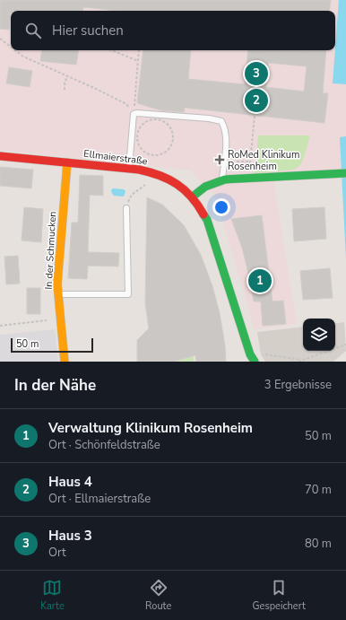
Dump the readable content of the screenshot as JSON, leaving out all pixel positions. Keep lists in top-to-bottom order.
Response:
{
  "streets": {
    "street": ["Ellmaierstraße", "In der Schmucken"]
  },
  "crossings": [
    ["Ellmaierstraße", "In der Schmucken"]
  ],
  "places": {
    "health": ["RoMed Klinikum Rosenheim"]
  },
  "scale_bar": "50 m",
  "page": {
    "search": "Hier suchen",
    "pins": ["3", "2", "1"],
    "scale": "50 m",
    "heading": ["In der Nähe", "3 Ergebnisse"],
    "list": [
      {
        "mark": "1",
        "name": "Verwaltung Klinikum Rosenheim",
        "note": "Ort · Schönfeldstraße",
        "value": "50 m"
      },
      {
        "mark": "2",
        "name": "Haus 4",
        "note": "Ort · Ellmaierstraße",
        "value": "70 m"
      },
      {
        "mark": "3",
        "name": "Haus 3",
        "note": "Ort",
        "value": "80 m"
      }
    ],
    "nav": ["Karte", "Route", "Gespeichert"]
  }
}
